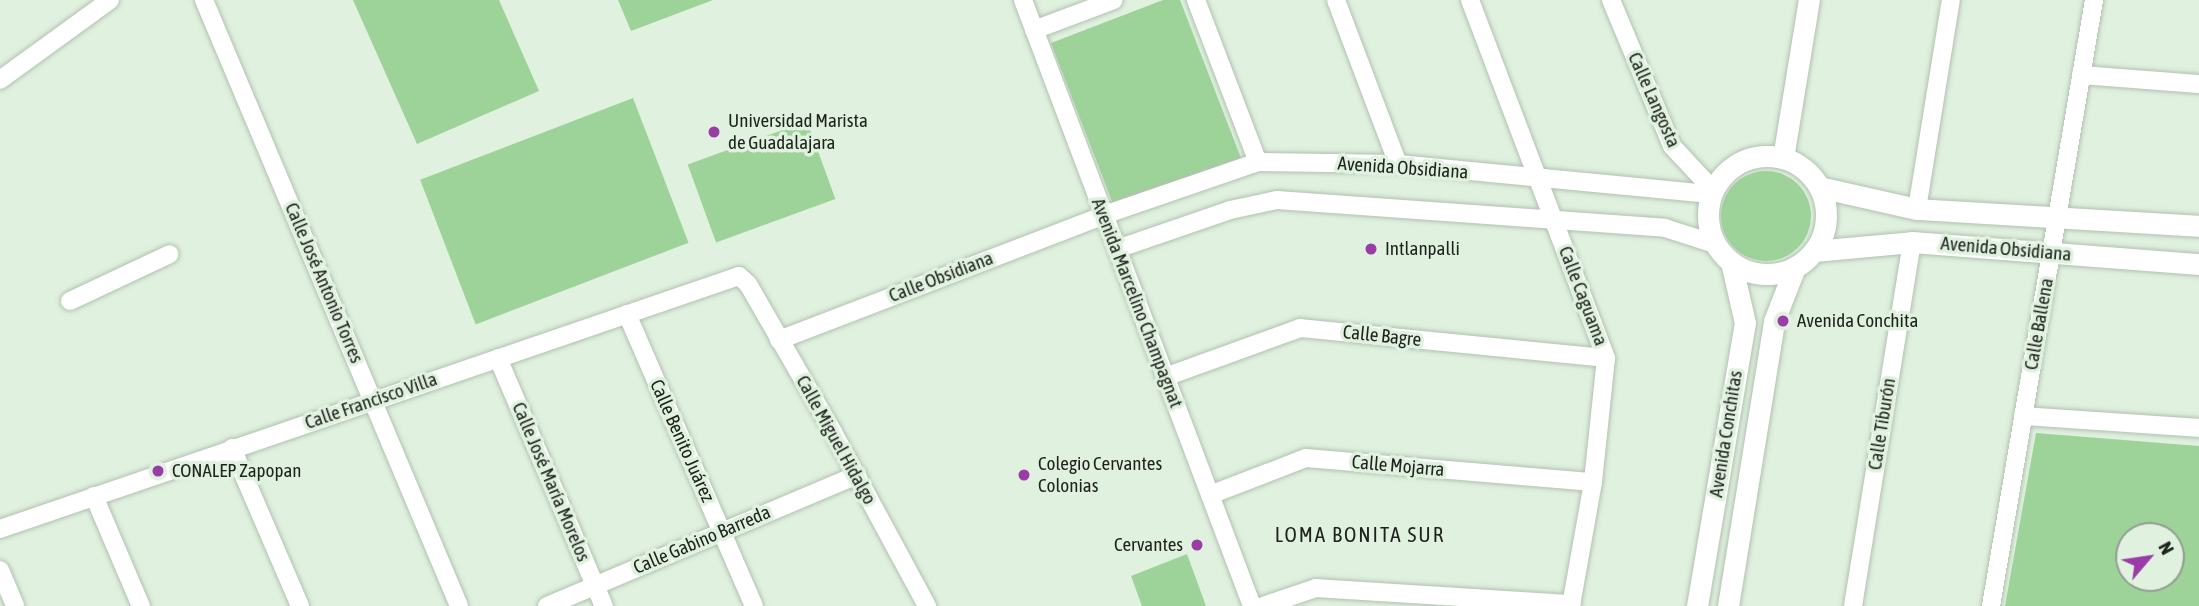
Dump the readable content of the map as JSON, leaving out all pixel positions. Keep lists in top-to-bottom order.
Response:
{
  "streets": {
    "street": [
      "Calle Langosta",
      "Avenida Obsidiana",
      "Calle Obsidiana",
      "Calle José Antonio Torres",
      "Calle Caguama",
      "Avenida Marcelino Champagnat",
      "Calle Ballena",
      "Calle Bagre",
      "Calle Francisco Villa",
      "Calle Tiburón",
      "Avenida Conchitas",
      "Calle Miguel Hidalgo",
      "Calle Benito Juárez",
      "Calle Mojarra",
      "Calle José María Morelos",
      "Calle Gabino Barreda"
    ]
  },
  "crossings": [
    ["Calle Langosta", "Avenida Obsidiana"],
    ["Calle Langosta", "Avenida Conchitas"],
    ["Avenida Obsidiana", "Calle Obsidiana"],
    ["Avenida Obsidiana", "Calle Caguama"],
    ["Avenida Obsidiana", "Avenida Marcelino Champagnat"],
    ["Avenida Obsidiana", "Calle Ballena"],
    ["Avenida Obsidiana", "Calle Tiburón"],
    ["Avenida Obsidiana", "Avenida Conchitas"],
    ["Calle Obsidiana", "Avenida Marcelino Champagnat"],
    ["Calle Obsidiana", "Calle Miguel Hidalgo"],
    ["Calle José Antonio Torres", "Calle Francisco Villa"],
    ["Calle Caguama", "Calle Bagre"],
    ["Calle Caguama", "Calle Mojarra"],
    ["Avenida Marcelino Champagnat", "Calle Bagre"],
    ["Avenida Marcelino Champagnat", "Calle Mojarra"],
    ["Calle Francisco Villa", "Calle Miguel Hidalgo"],
    ["Calle Francisco Villa", "Calle Benito Juárez"],
    ["Calle Francisco Villa", "Calle José María Morelos"],
    ["Calle Miguel Hidalgo", "Calle Gabino Barreda"],
    ["Calle Benito Juárez", "Calle Gabino Barreda"],
    ["Calle José María Morelos", "Calle Gabino Barreda"]
  ],
  "districts": ["LOMA BONITA SUR"],
  "places": [
    "Universidad Marista de Guadalajara",
    "Intlanpalli",
    "Avenida Conchita",
    "CONALEP Zapopan",
    "Colegio Cervantes Colonias",
    "Cervantes"
  ],
  "north": "top right"
}
